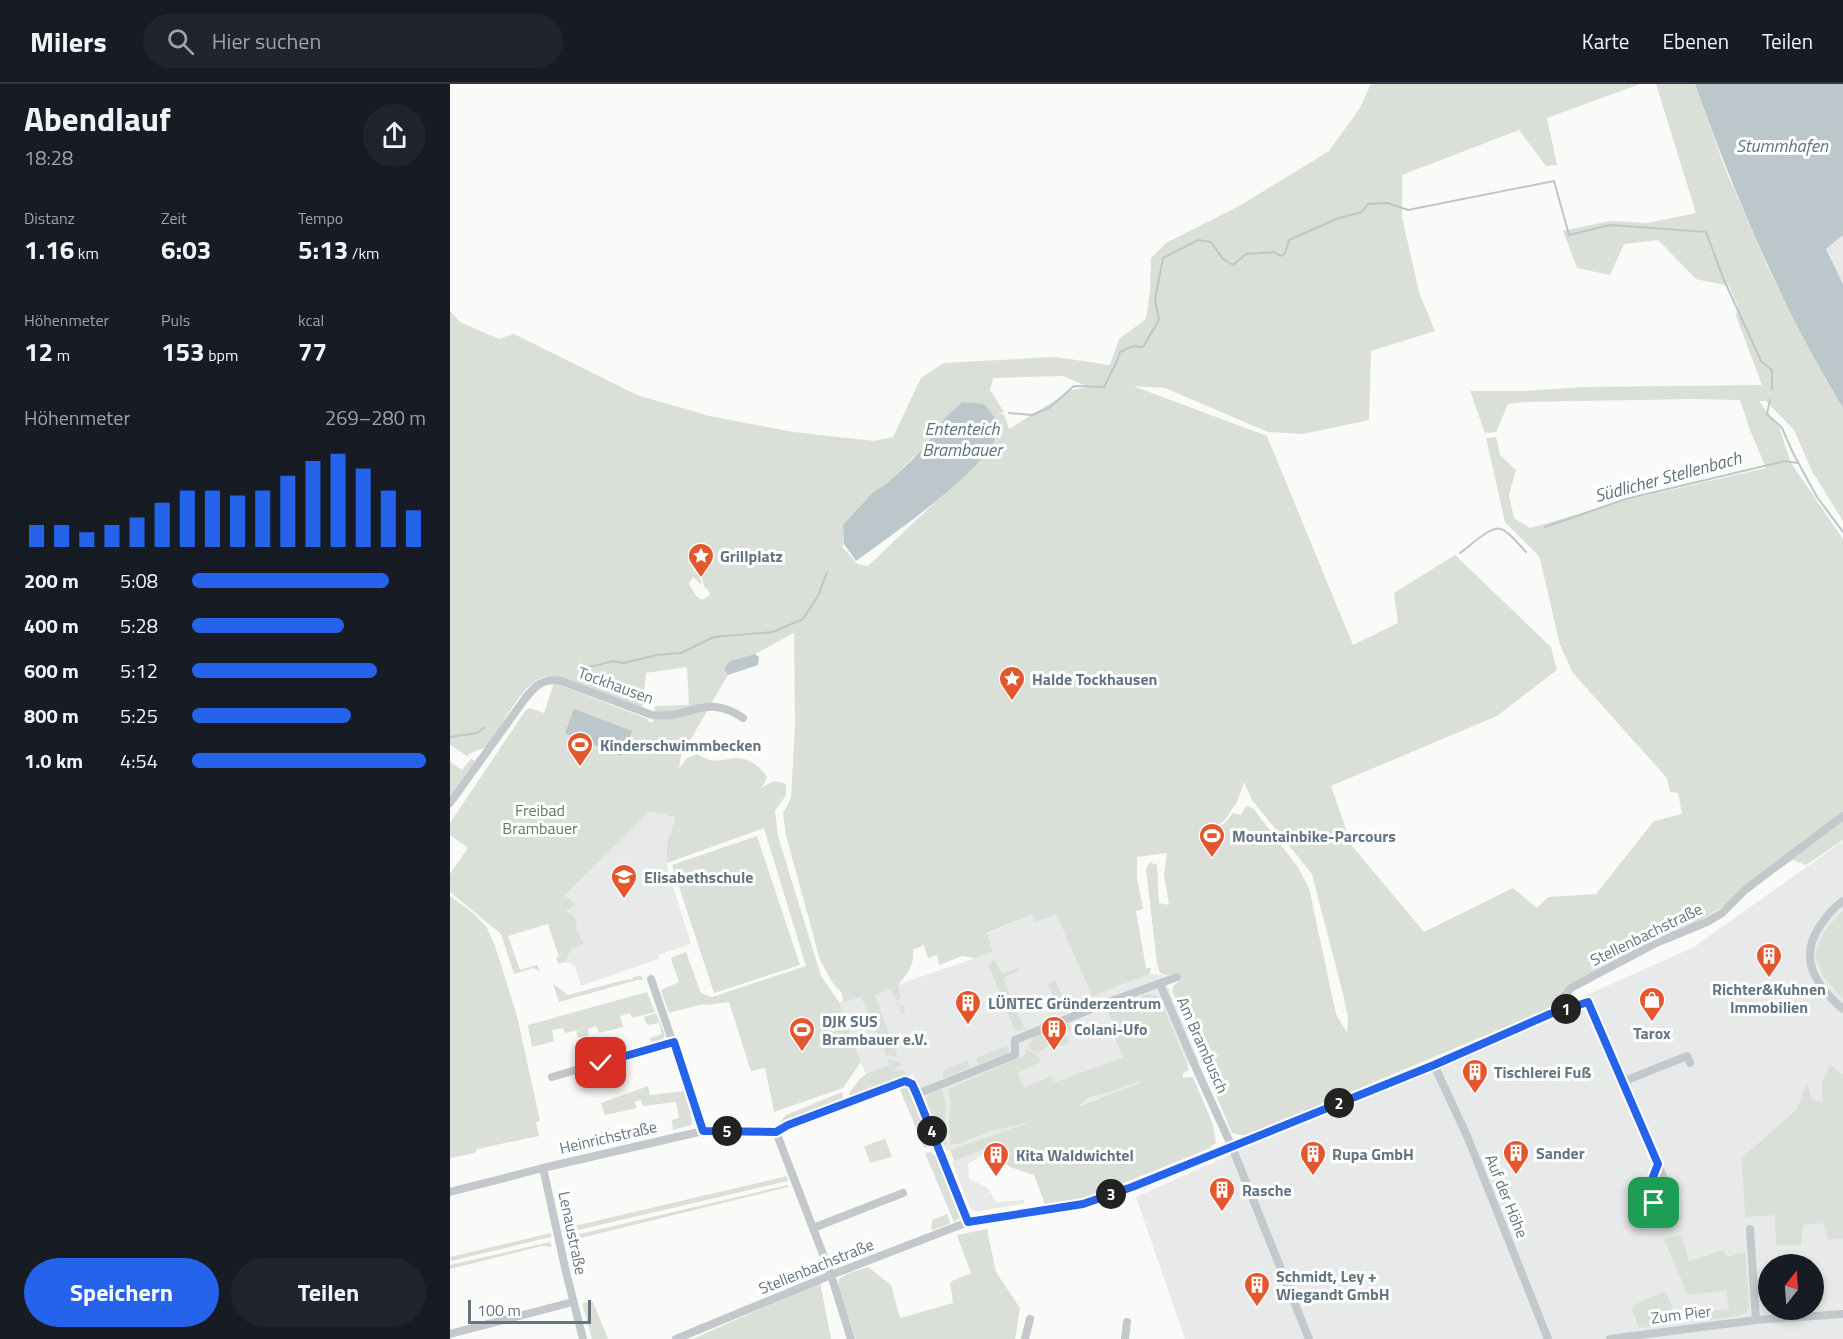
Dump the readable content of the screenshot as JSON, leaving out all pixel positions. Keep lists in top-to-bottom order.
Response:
{
  "streets": {
    "street": [
      "Tockhausen",
      "Stellenbachstraße",
      "Am Brambusch",
      "Heinrichstraße",
      "Auf der Höhe",
      "Lenaustraße",
      "Zum Pier"
    ]
  },
  "crossings": [
    ["Stellenbachstraße", "Am Brambusch"],
    ["Stellenbachstraße", "Auf der Höhe"],
    ["Am Brambusch", "Heinrichstraße"],
    ["Heinrichstraße", "Lenaustraße"]
  ],
  "water": ["Stummhafen", "Ententeich Brambauer", "Südlicher Stellenbach"],
  "parks": ["Freibad Brambauer"],
  "places": {
    "place": ["Grillplatz", "Halde Tockhausen"],
    "sports": ["Kinderschwimmbecken", "Mountainbike-Parcours", "DJK SUS Brambauer e.V."],
    "school or university": ["Elisabethschule"],
    "building": [
      "Richter&Kuhnen Immobilien",
      "LÜNTEC Gründerzentrum",
      "Colani-Ufo",
      "Tischlerei Fuß",
      "Sander",
      "Rupa GmbH",
      "Kita Waldwichtel",
      "Rasche",
      "Schmidt, Ley + Wiegandt GmbH"
    ],
    "shop": ["Tarox"]
  },
  "scale_bar": "100 m",
  "north": "top",
  "page": {
    "header": "Milers",
    "search": "Hier suchen",
    "nav": ["Karte", "Ebenen", "Teilen"],
    "heading": ["Abendlauf", "18:28"],
    "stats": [
      ["Distanz", "1.16 km"],
      ["Zeit", "6:03"],
      ["Tempo", "5:13 /km"],
      ["Höhenmeter", "12 m"],
      ["Puls", "153 bpm"],
      ["kcal", "77"]
    ],
    "chart": ["Höhenmeter", "269–280 m"],
    "list": [
      {
        "name": "200 m",
        "note": "5:08"
      },
      {
        "name": "400 m",
        "note": "5:28"
      },
      {
        "name": "600 m",
        "note": "5:12"
      },
      {
        "name": "800 m",
        "note": "5:25"
      },
      {
        "name": "1.0 km",
        "note": "4:54"
      }
    ],
    "pins": [
      "1",
      "2",
      "4",
      "5",
      "3"
    ],
    "buttons": ["Speichern", "Teilen"],
    "scale": "100 m"
  }
}
